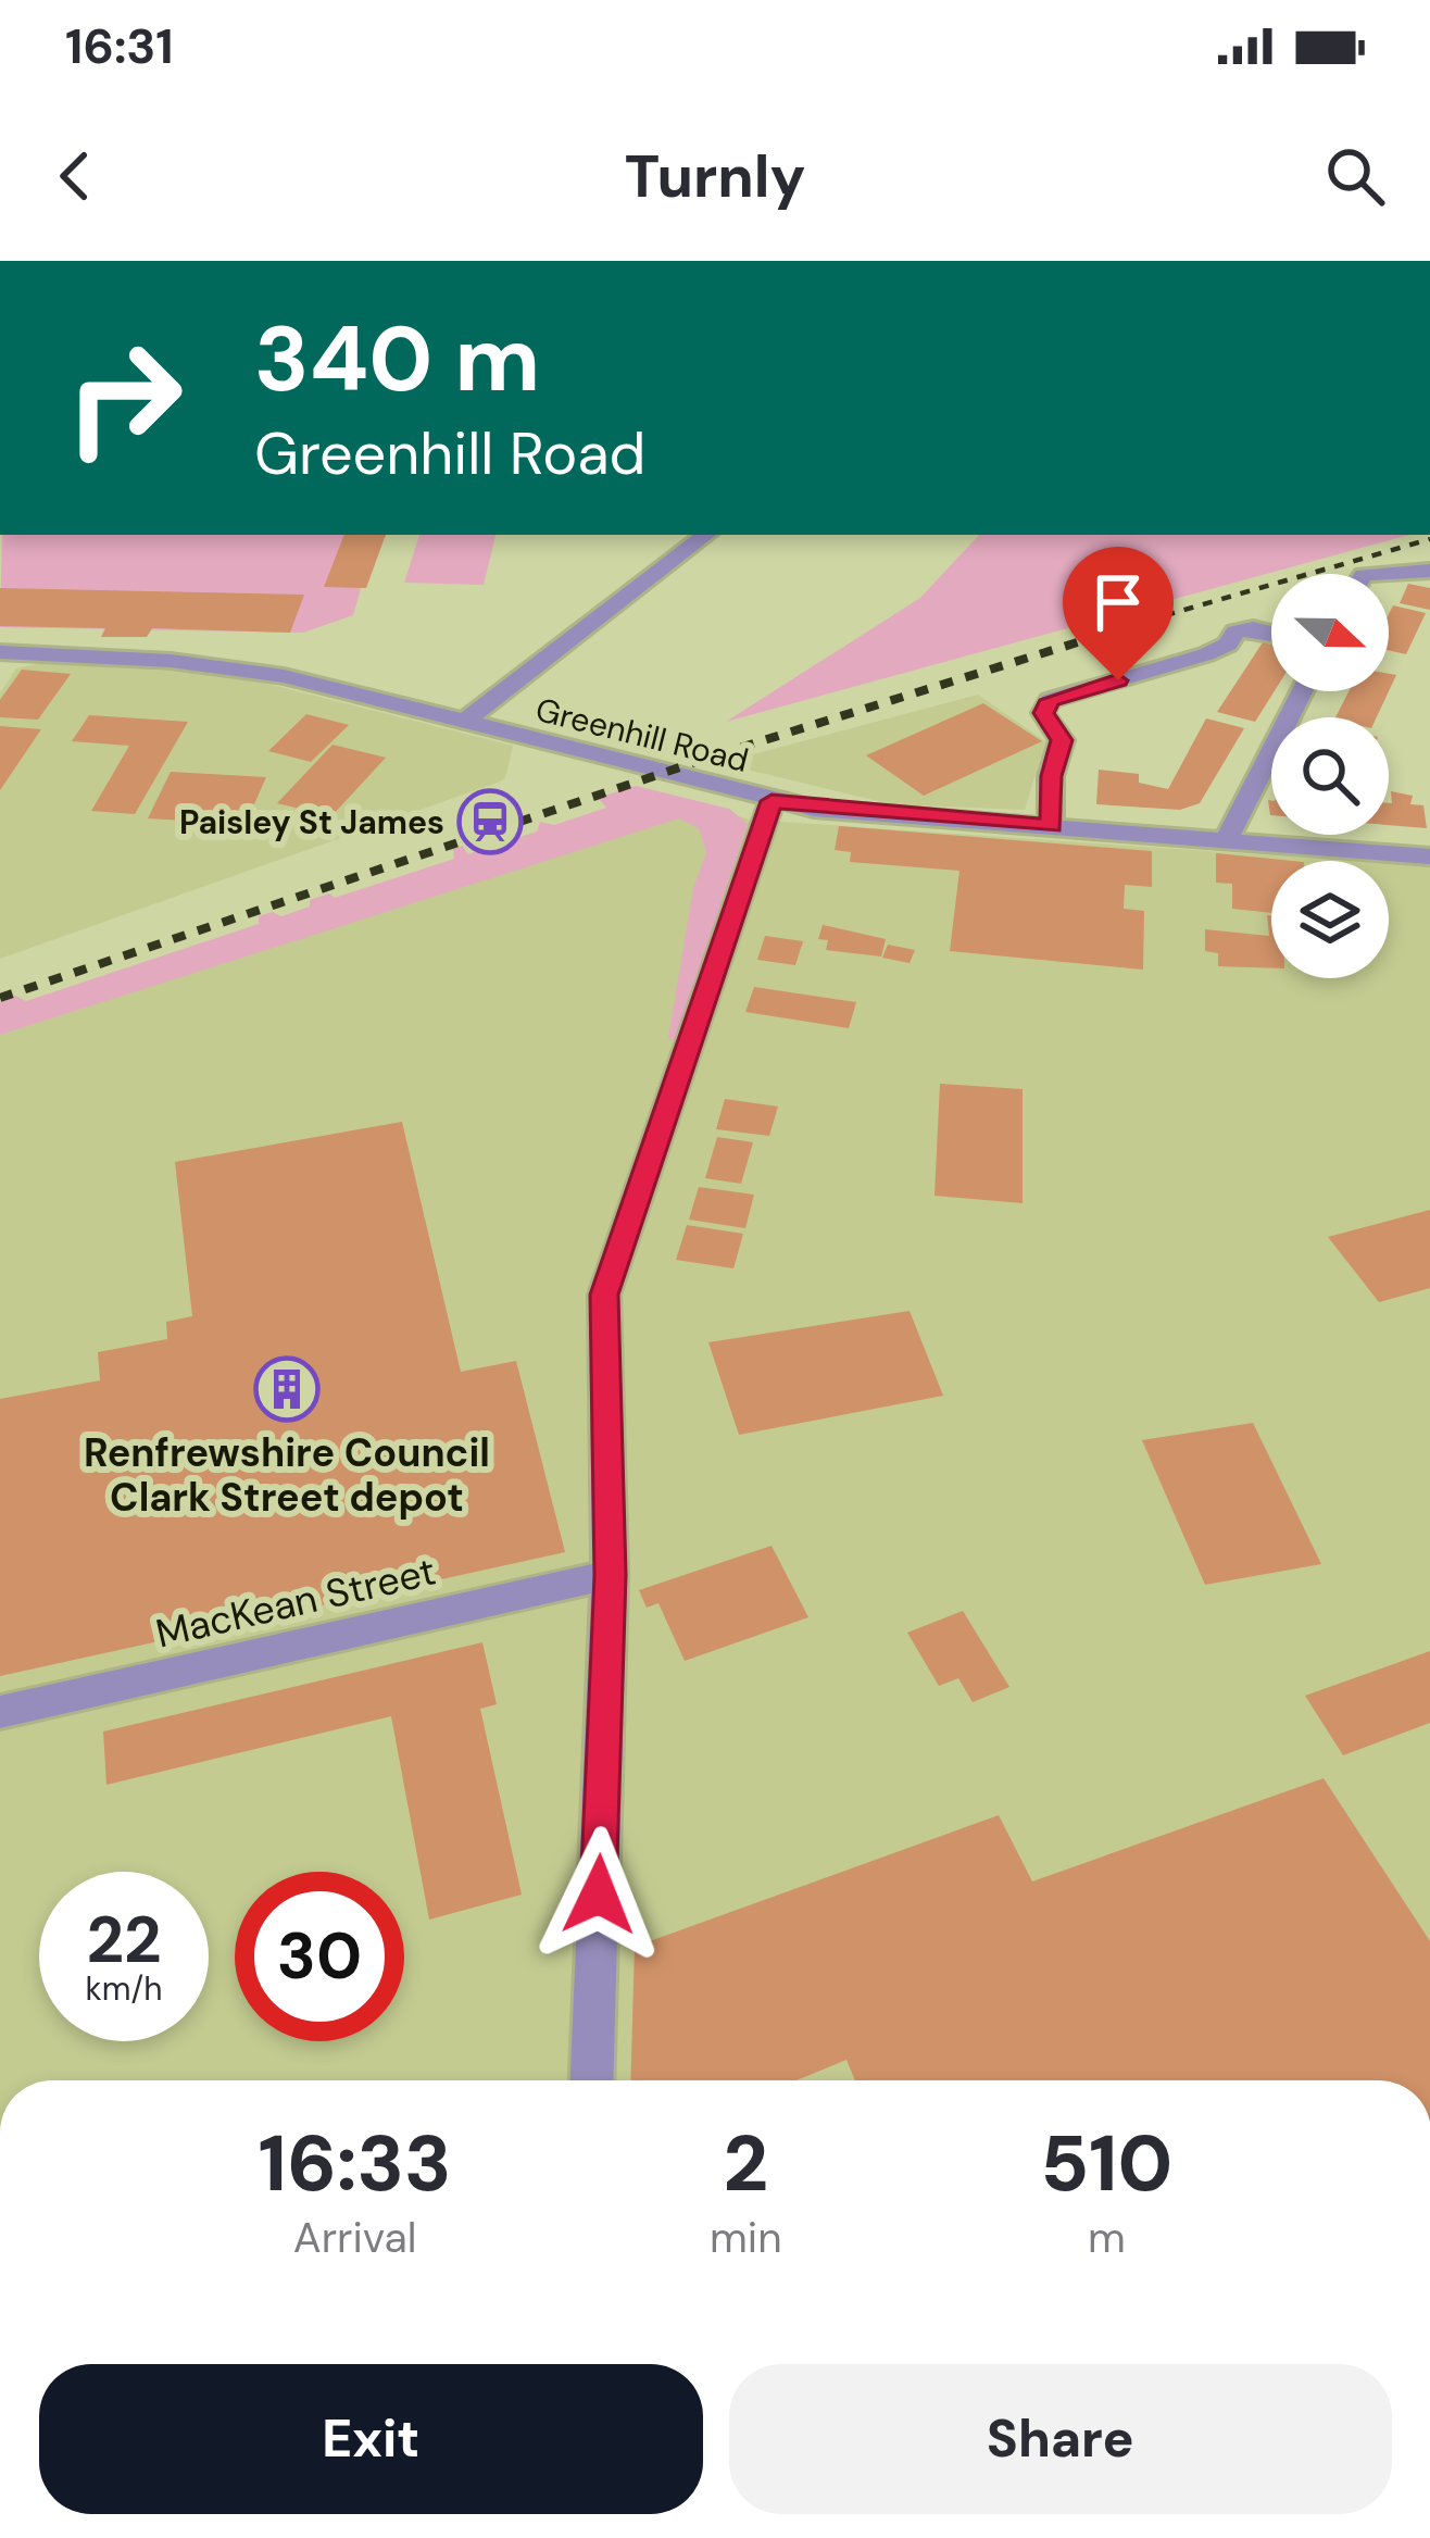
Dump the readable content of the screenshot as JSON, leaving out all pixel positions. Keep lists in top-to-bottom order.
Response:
{
  "streets": {
    "street": ["Greenhill Road", "MacKean Street"]
  },
  "places": {
    "station": ["Paisley St James"],
    "building": ["Renfrewshire Council Clark Street depot"]
  },
  "north": "right",
  "page": {
    "status": "16:31",
    "header": "Turnly",
    "turn": ["340 m", "Greenhill Road"],
    "speed": "22 km/h",
    "limit": "30",
    "eta": [
      "16:33",
      "Arrival",
      "2",
      "min",
      "510",
      "m"
    ],
    "buttons": ["Exit", "Share"]
  }
}
